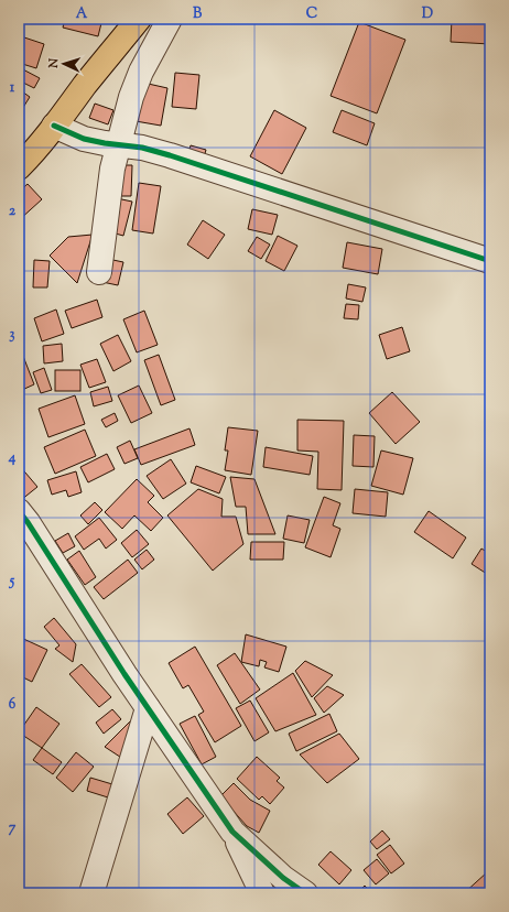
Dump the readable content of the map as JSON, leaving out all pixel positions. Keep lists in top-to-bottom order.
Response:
{
  "north": "left",
  "grid": {
    "columns": [
      "A",
      "B",
      "C",
      "D"
    ],
    "rows": [
      "1",
      "2",
      "3",
      "4",
      "5",
      "6",
      "7"
    ]
  }
}
